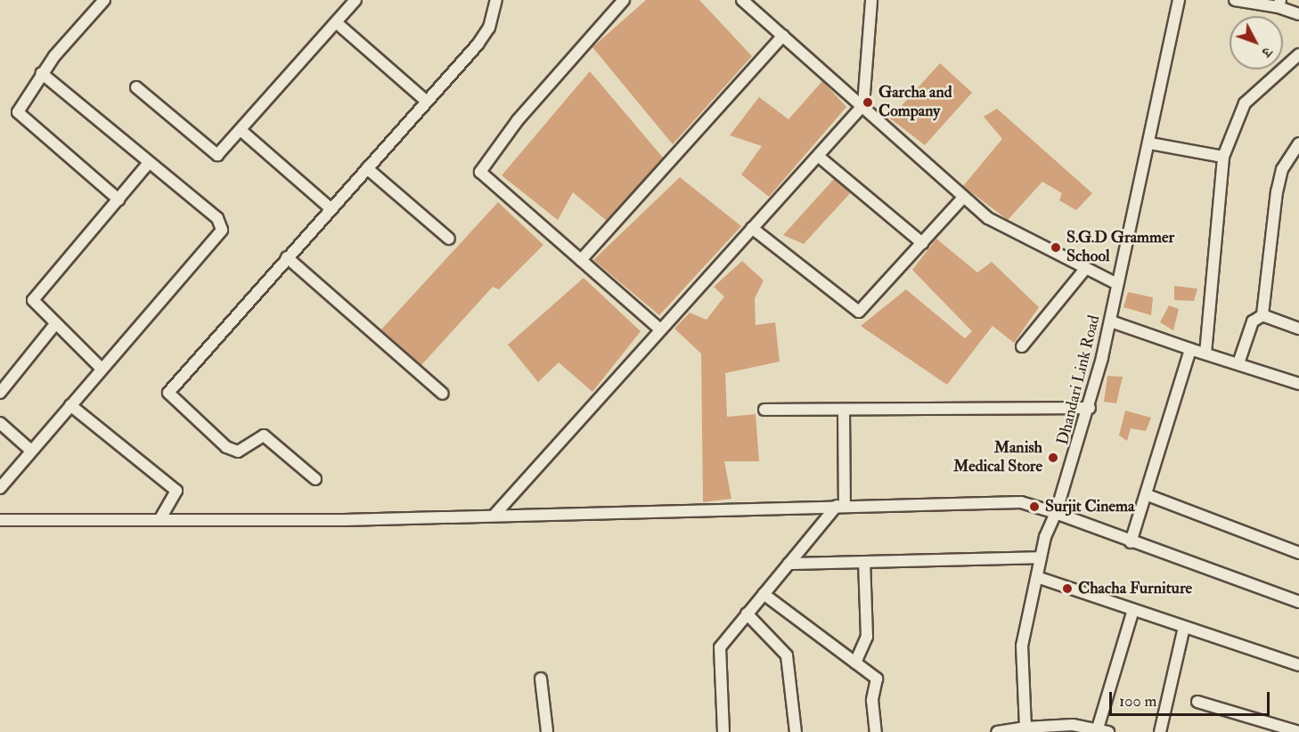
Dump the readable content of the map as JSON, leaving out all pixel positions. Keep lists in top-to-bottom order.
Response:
{
  "streets": {
    "street": ["Dhandari Link Road"]
  },
  "places": [
    "Garcha and Company",
    "S.G.D Grammer School",
    "Manish Medical Store",
    "Surjit Cinema",
    "Chacha Furniture"
  ],
  "scale_bar": "100 m",
  "north": "bottom right"
}
